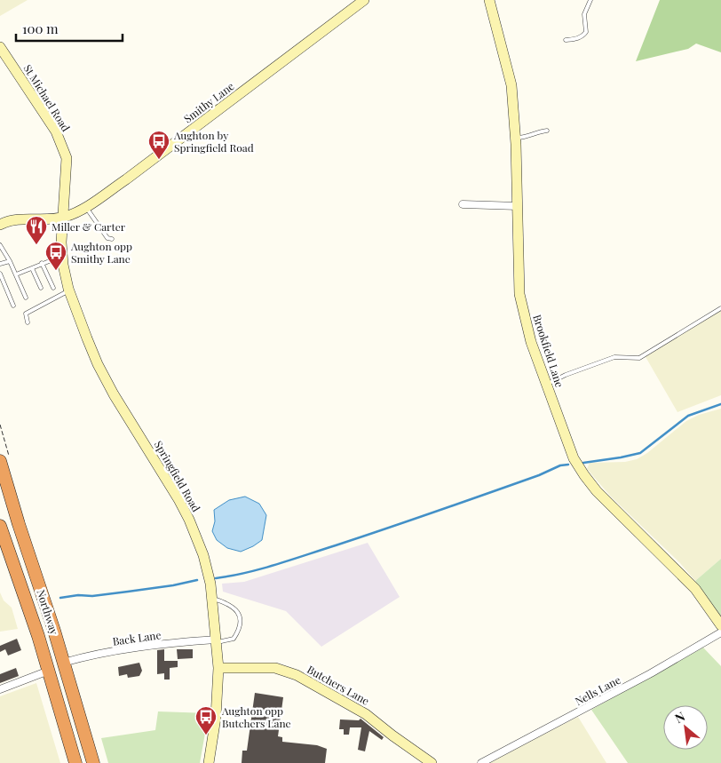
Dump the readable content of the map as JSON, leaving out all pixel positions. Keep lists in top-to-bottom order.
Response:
{
  "streets": {
    "highway": ["Northway"],
    "street": [
      "St Michael Road",
      "Smithy Lane",
      "Brookfield Lane",
      "Springfield Road",
      "Back Lane",
      "Butchers Lane",
      "Nells Lane"
    ]
  },
  "crossings": [
    ["St Michael Road", "Smithy Lane"],
    ["St Michael Road", "Springfield Road"],
    ["Smithy Lane", "Springfield Road"],
    ["Springfield Road", "Back Lane"],
    ["Springfield Road", "Butchers Lane"],
    ["Northway", "Back Lane"]
  ],
  "places": {
    "bus stop": ["Aughton by Springfield Road", "Aughton opp Smithy Lane", "Aughton opp Butchers Lane"],
    "restaurant": ["Miller & Carter"]
  },
  "scale_bar": "100 m",
  "north": "top left"
}
